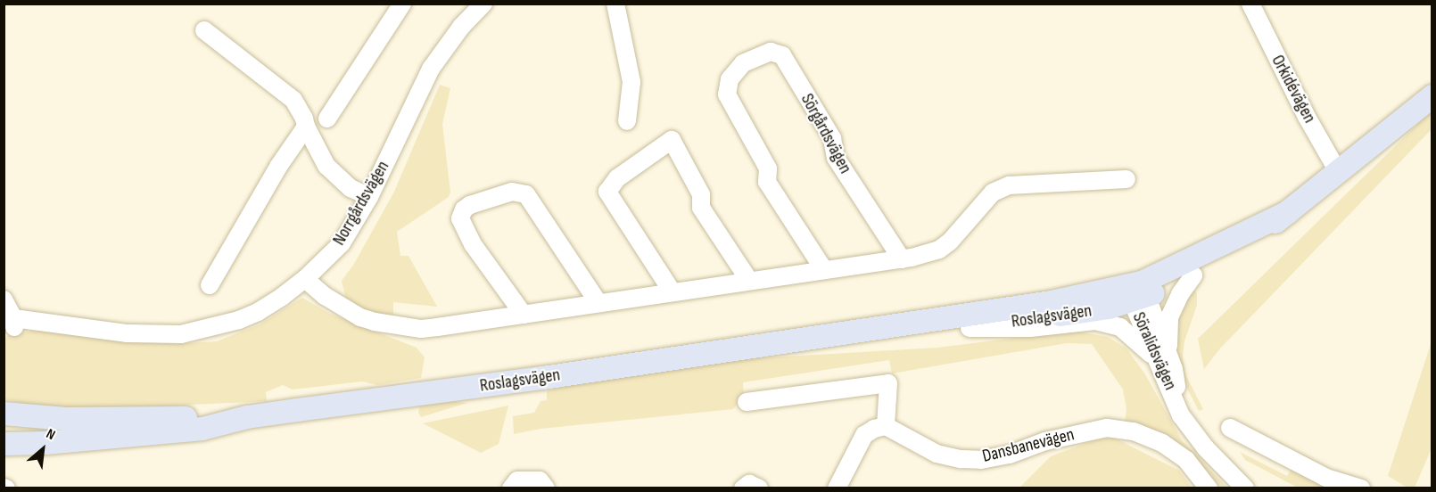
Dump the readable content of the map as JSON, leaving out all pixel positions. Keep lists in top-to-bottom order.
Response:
{
  "streets": {
    "main road": ["Roslagsvägen"],
    "street": [
      "Orkidévägen",
      "Sörgårdsvägen",
      "Norrgårdsvägen",
      "Söralidsvägen",
      "Dansbanevägen"
    ]
  },
  "crossings": [
    ["Orkidévägen", "Roslagsvägen"],
    ["Roslagsvägen", "Söralidsvägen"]
  ],
  "north": "top right"
}
